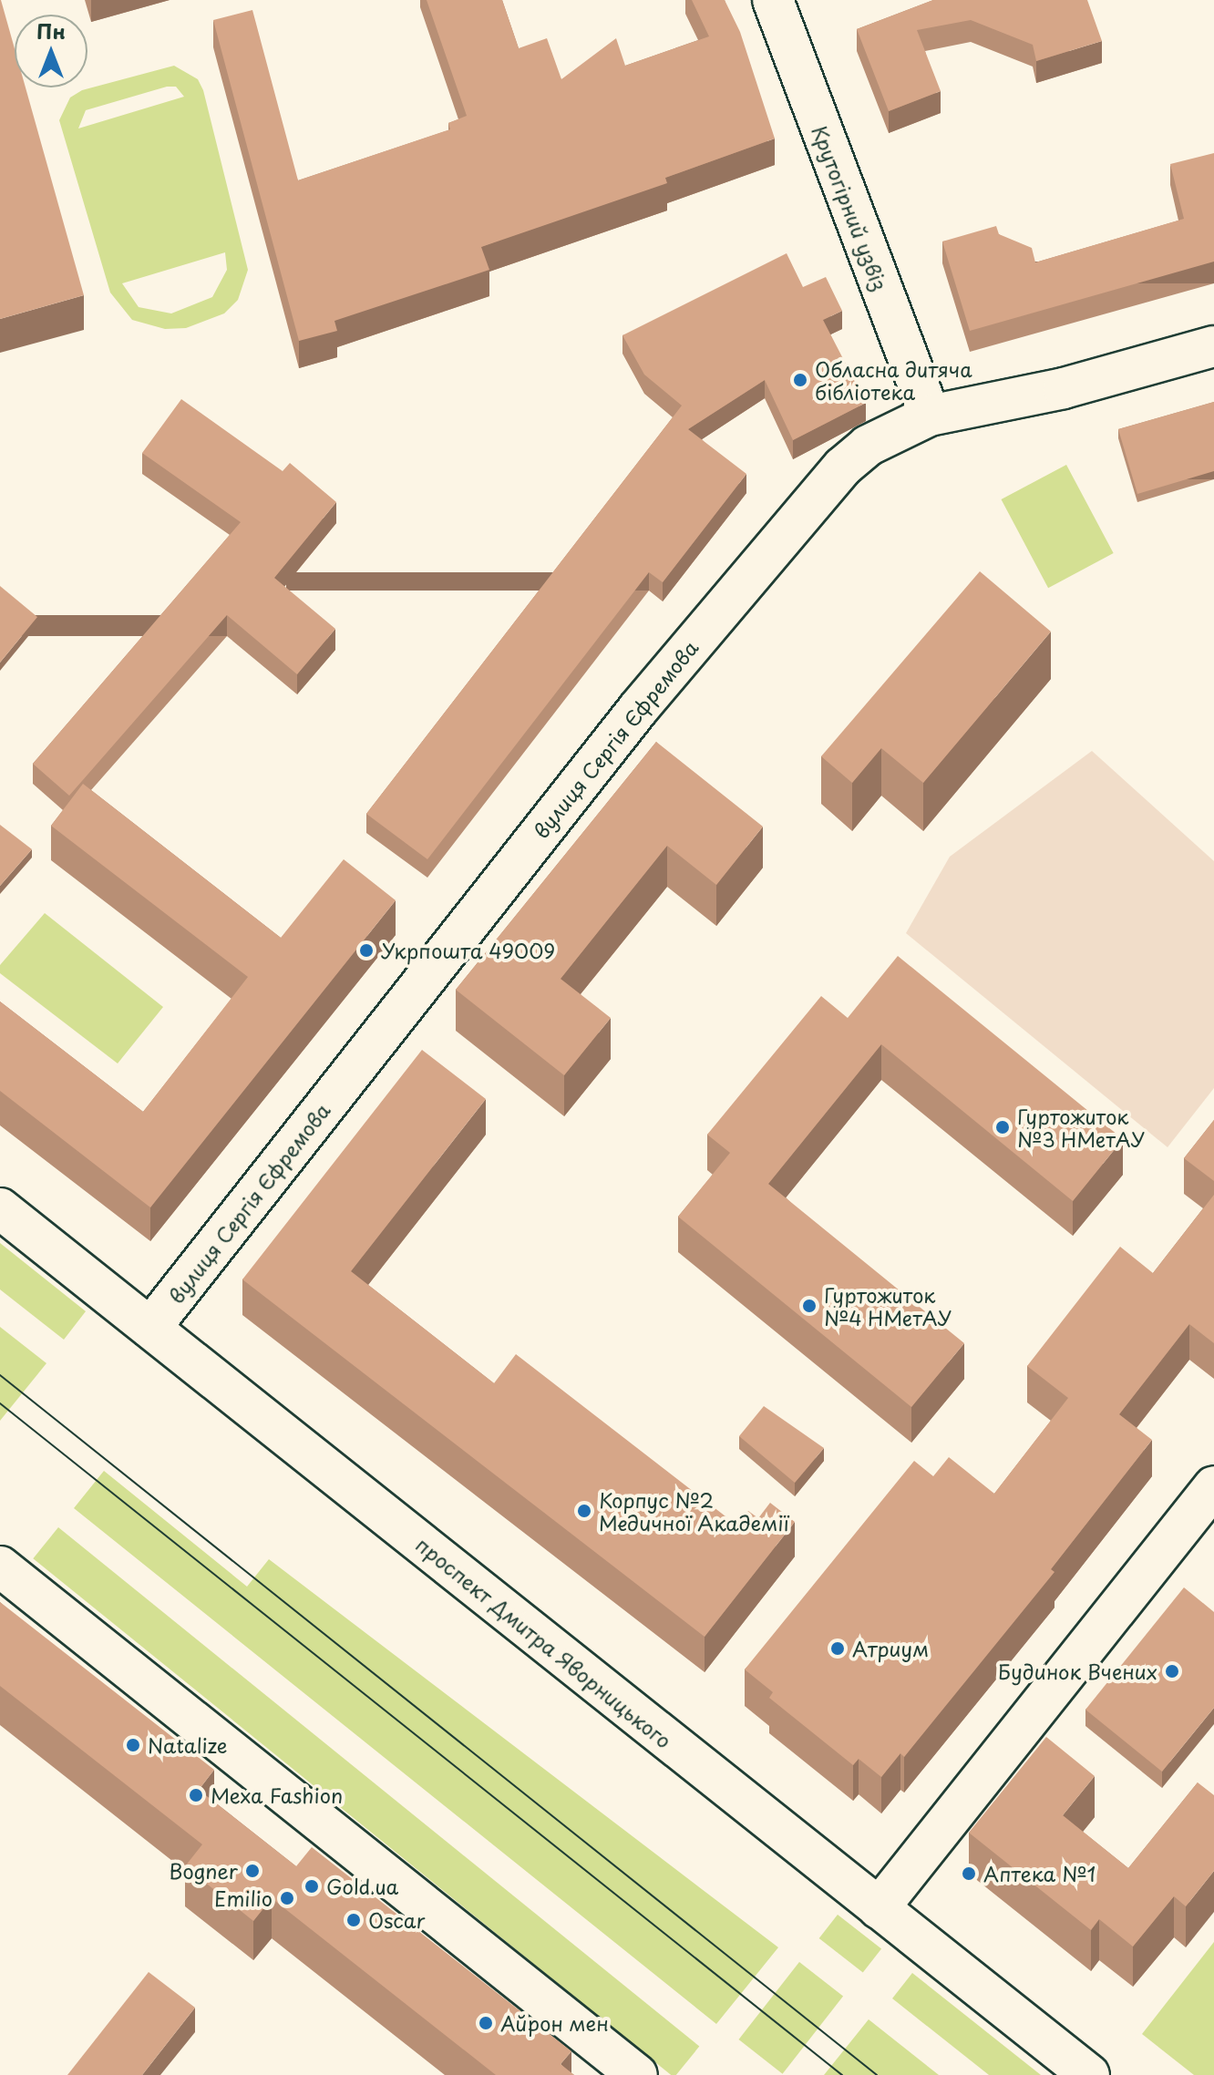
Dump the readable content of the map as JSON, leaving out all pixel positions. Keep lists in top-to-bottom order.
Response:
{
  "streets": {
    "street": ["Крутогірний узвіз", "вулиця Сергія Єфремова", "проспект Дмитра Яворницького"]
  },
  "crossings": [
    ["Крутогірний узвіз", "вулиця Сергія Єфремова"],
    ["вулиця Сергія Єфремова", "проспект Дмитра Яворницького"]
  ],
  "places": [
    "Обласна дитяча бібліотека",
    "Укрпошта 49009",
    "Гуртожиток №3 НМетАУ",
    "Гуртожиток №4 НМетАУ",
    "Корпус №2 Медичної Академії",
    "Атриум",
    "Будинок Вчених",
    "Natalize",
    "Меха Fashion",
    "Bogner",
    "Аптека №1",
    "Gold.ua",
    "Emilio",
    "Oscar",
    "Айрон мен"
  ],
  "north": "top"
}
